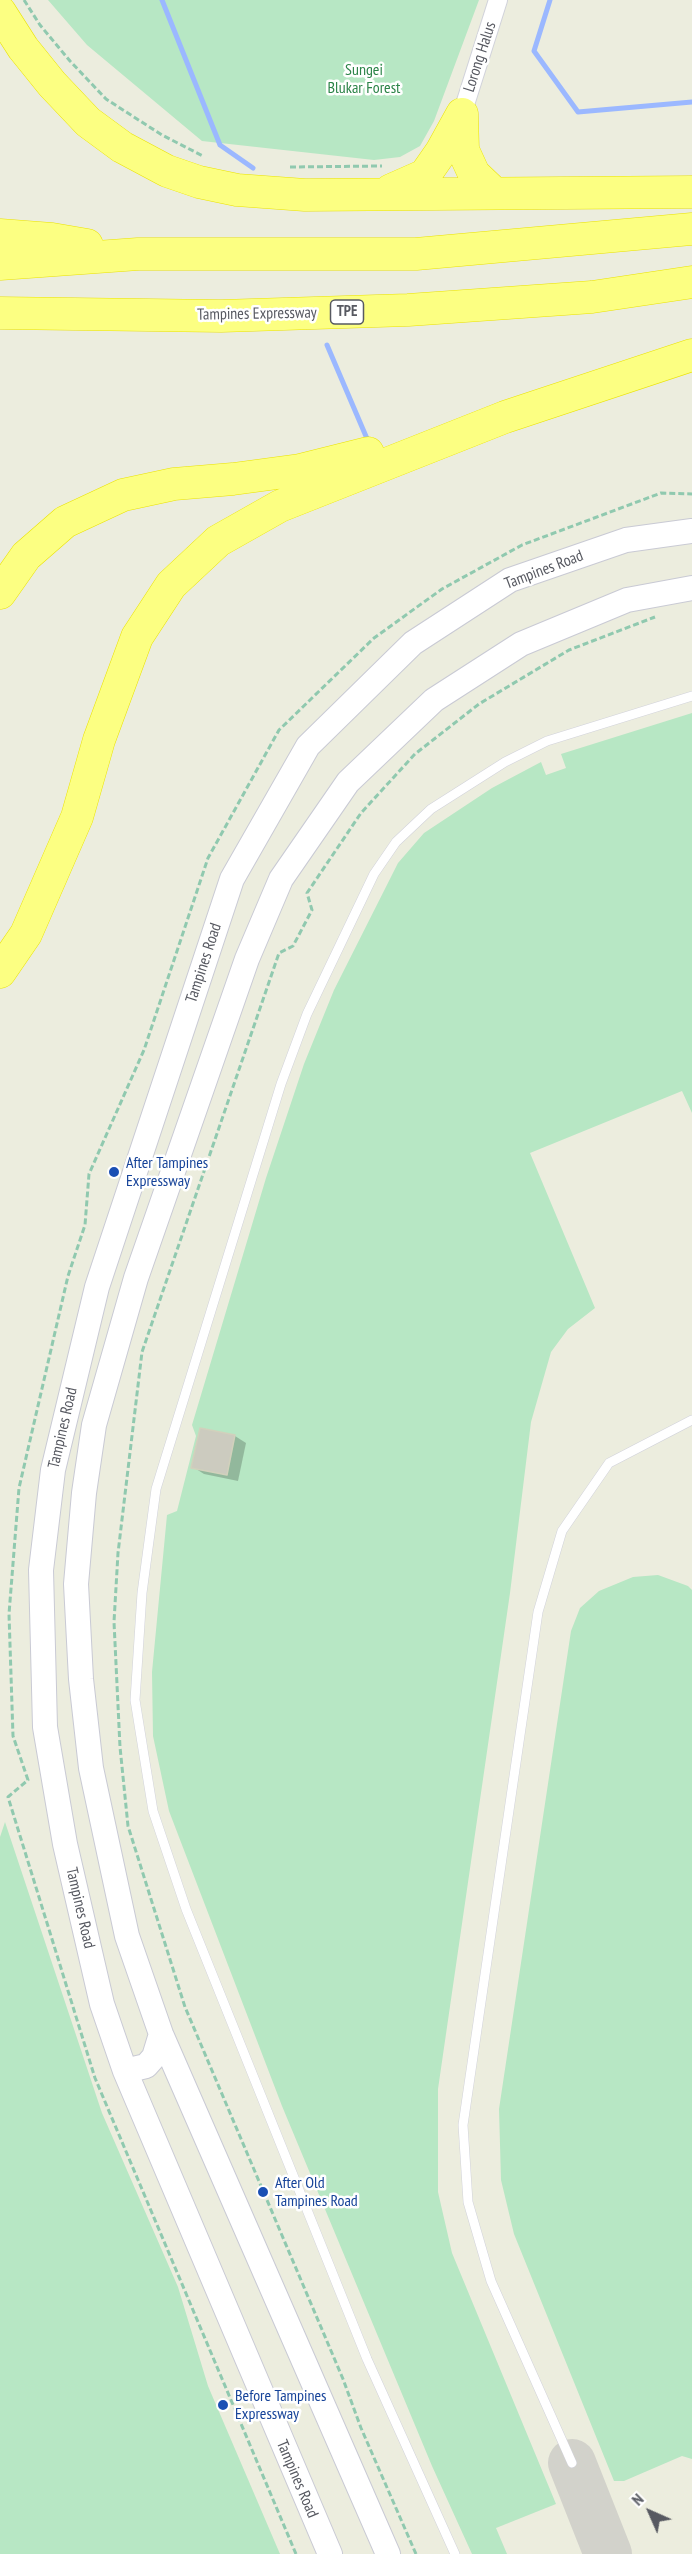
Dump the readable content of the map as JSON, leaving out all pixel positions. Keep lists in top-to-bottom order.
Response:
{
  "streets": {
    "highway": ["TPE", "Tampines Expressway"],
    "main road": ["Tampines Road"],
    "street": ["Lorong Halus"]
  },
  "parks": ["Sungei Blukar Forest"],
  "places": ["After Tampines Expressway", "After Old Tampines Road", "Before Tampines Expressway"],
  "north": "top left"
}
